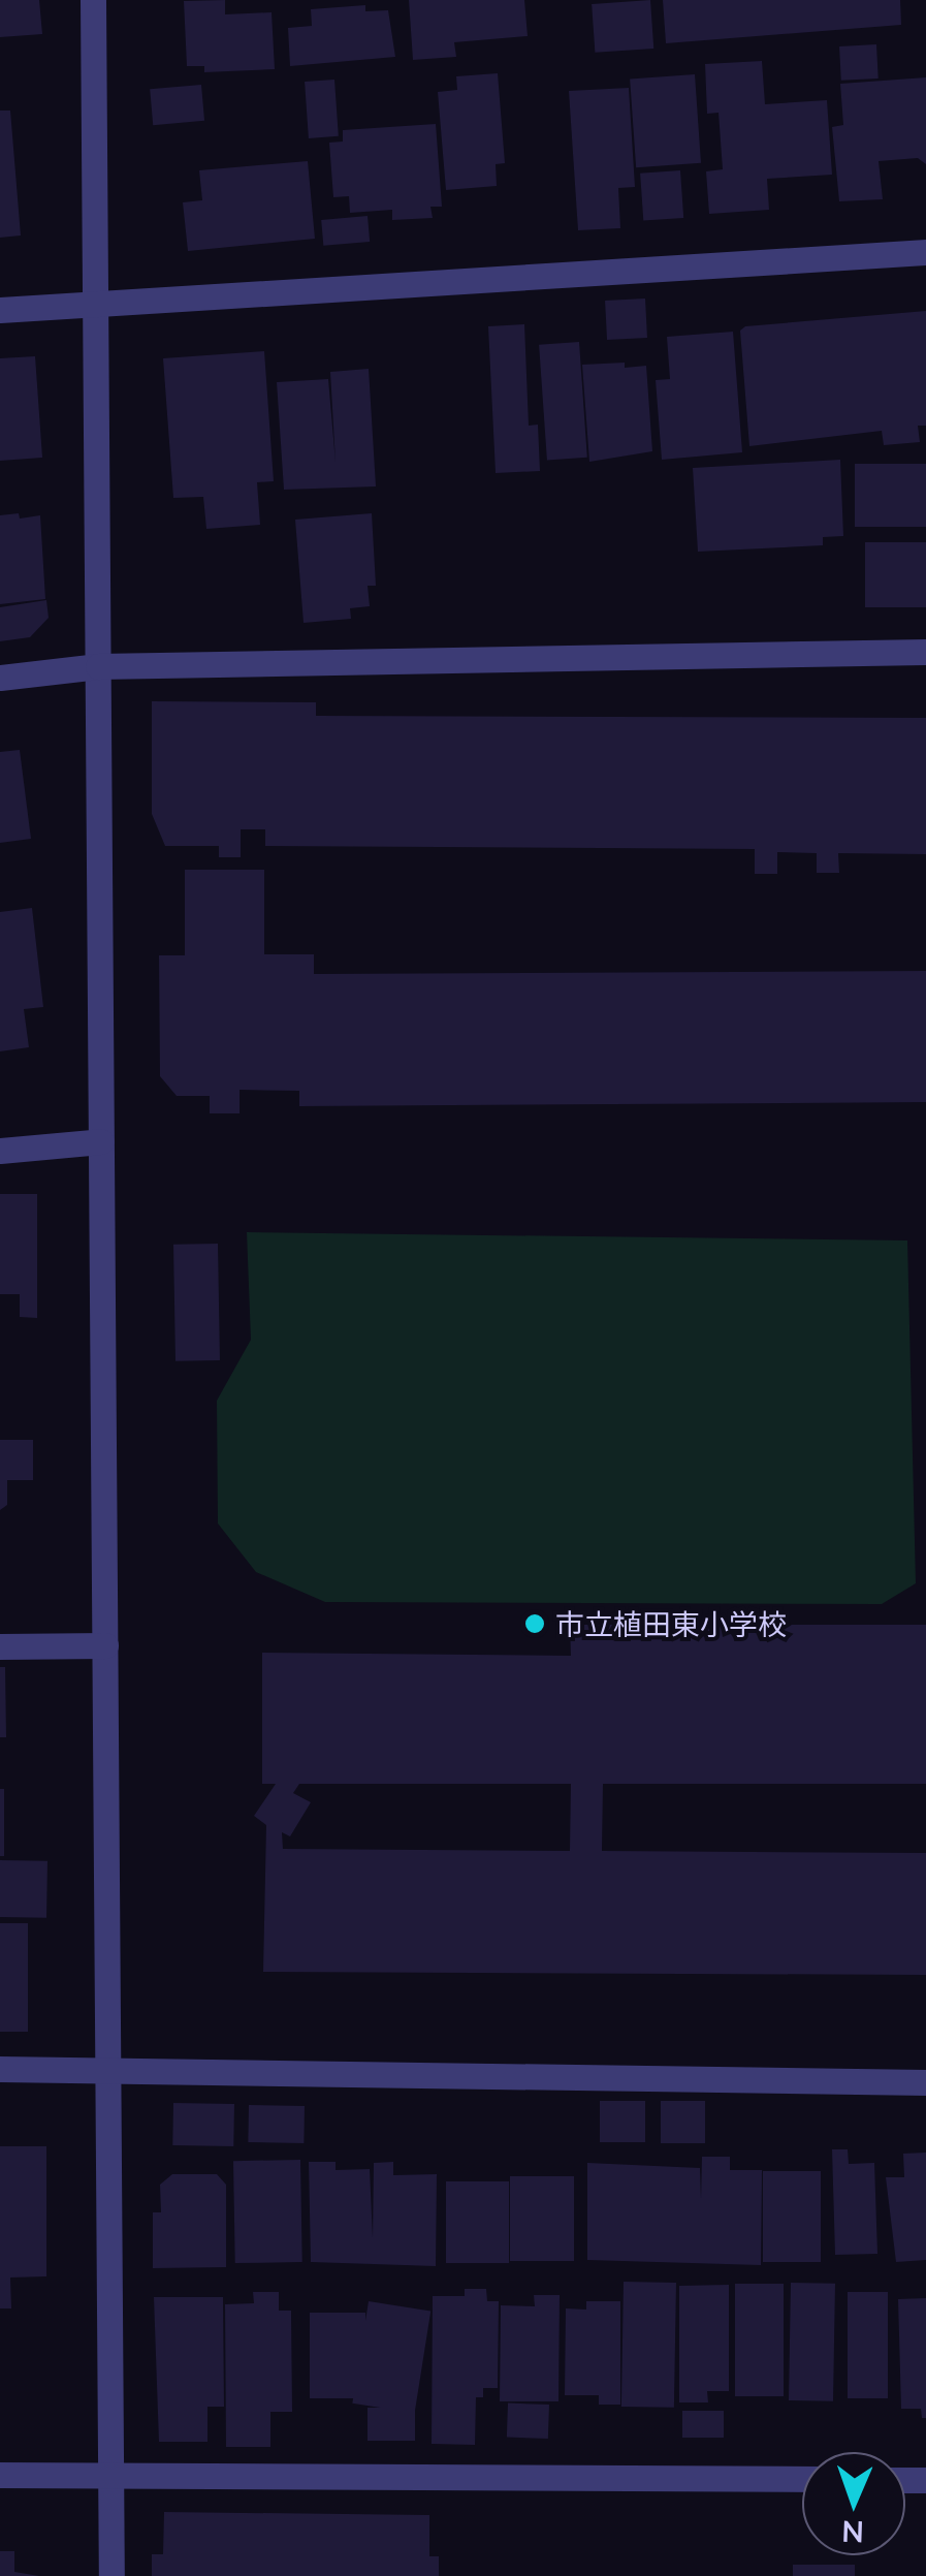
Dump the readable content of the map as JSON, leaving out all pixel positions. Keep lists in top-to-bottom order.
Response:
{
  "places": ["市立植田東小学校"],
  "north": "bottom"
}
